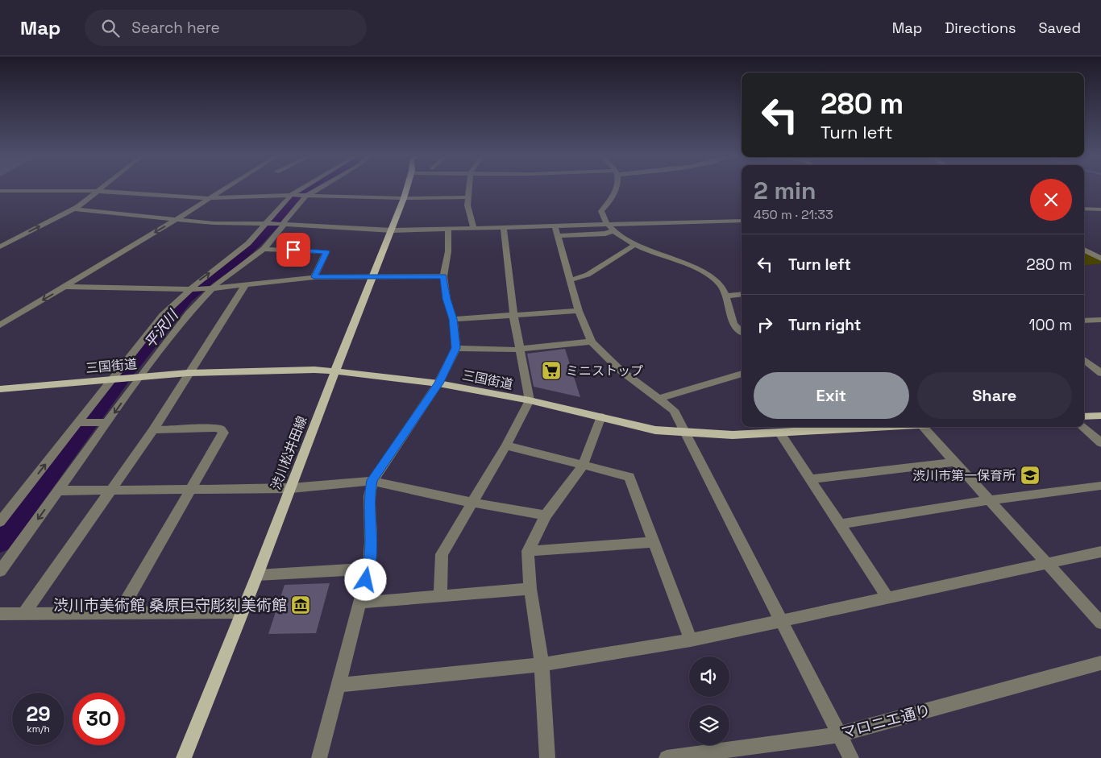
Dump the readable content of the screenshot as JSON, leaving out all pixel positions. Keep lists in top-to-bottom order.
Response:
{
  "streets": {
    "main road": ["三国街道", "渋川松井田線"],
    "street": ["マロニエ通り"]
  },
  "crossings": [
    ["三国街道", "渋川松井田線"]
  ],
  "water": ["平沢川"],
  "places": {
    "supermarket": ["ミニストップ"],
    "school or university": ["渋川市第一保育所"],
    "museum": ["渋川市美術館 桑原巨守彫刻美術館"]
  },
  "page": {
    "header": "Map",
    "search": "Search here",
    "nav": ["Map", "Directions", "Saved"],
    "turn": ["280 m", "Turn left"],
    "heading": ["2 min", "450 m · 21:33"],
    "list": [
      {
        "name": "Turn left",
        "value": "280 m"
      },
      {
        "name": "Turn right",
        "value": "100 m"
      }
    ],
    "buttons": ["Exit", "Share"],
    "speed": "29 km/h",
    "limit": "30"
  }
}
